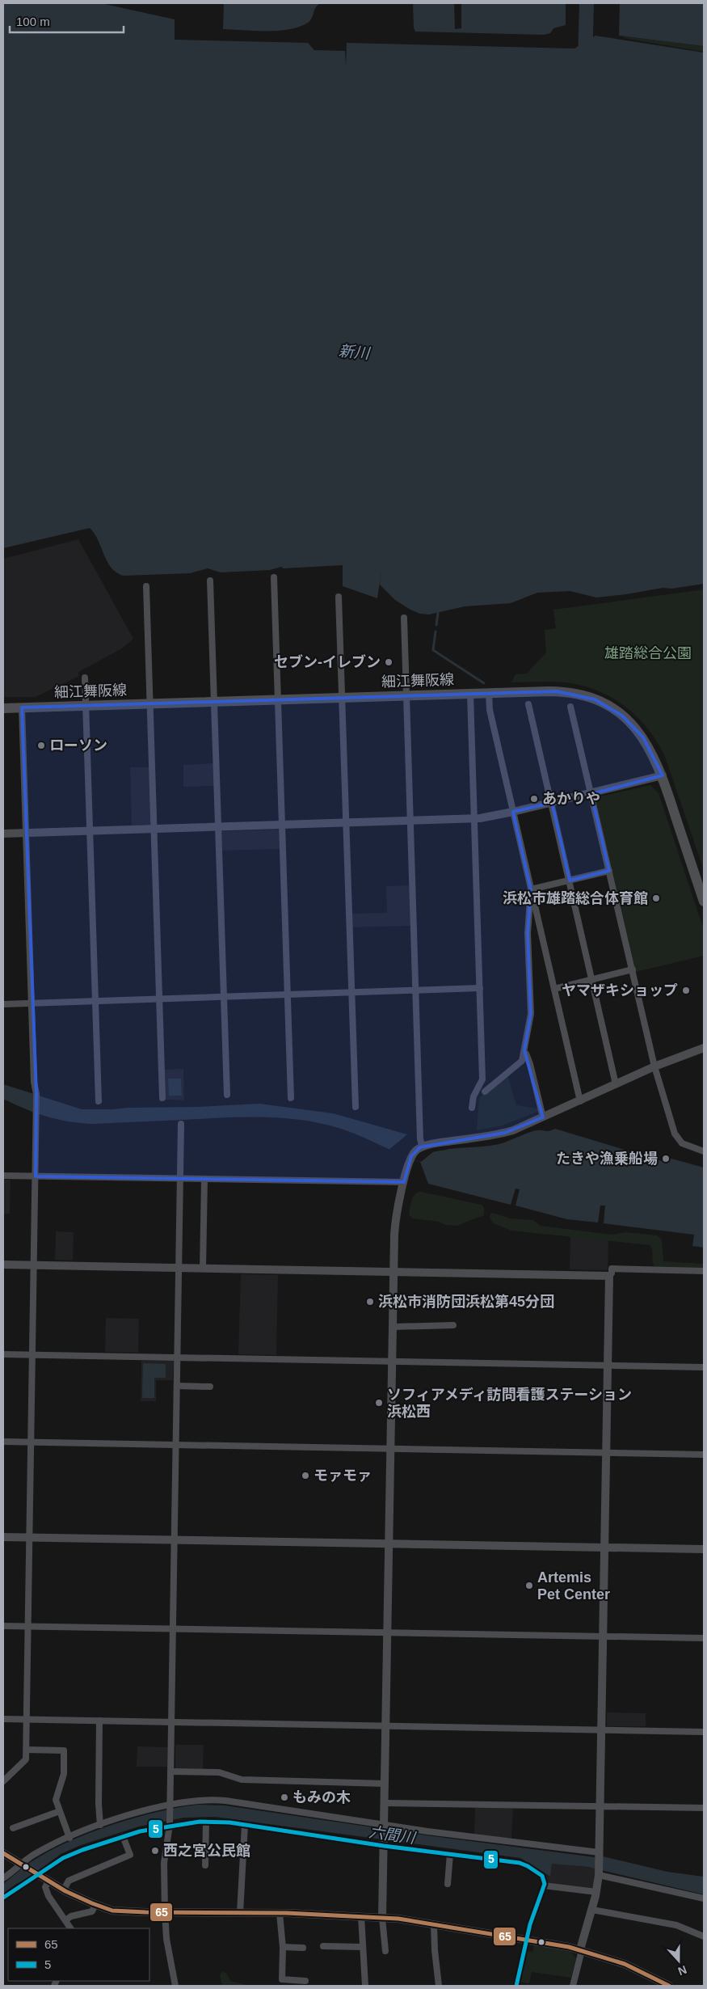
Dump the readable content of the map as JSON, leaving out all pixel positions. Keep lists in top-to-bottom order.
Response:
{
  "streets": {
    "main road": ["細江舞阪線"]
  },
  "water": ["新川", "六間川"],
  "parks": ["雄踏総合公園"],
  "places": [
    "セブン-イレブン",
    "ローソン",
    "あかりや",
    "浜松市雄踏総合体育館",
    "ヤマザキショップ",
    "たきや漁乗船場",
    "浜松市消防団浜松第45分団",
    "ソフィアメディ訪問看護ステーション 浜松西",
    "モァモァ",
    "Artemis Pet Center",
    "もみの木",
    "西之宮公民館"
  ],
  "lines": ["transit line 5", "transit line 65"],
  "legend": ["65", "5"],
  "scale_bar": "100 m",
  "north": "bottom"
}
